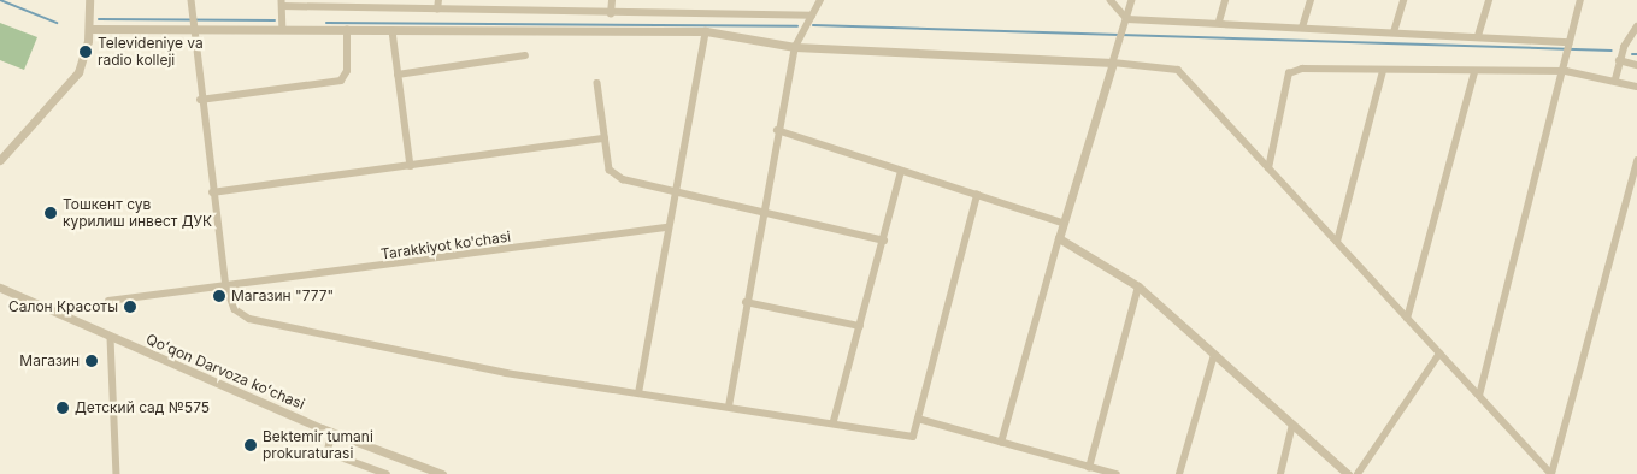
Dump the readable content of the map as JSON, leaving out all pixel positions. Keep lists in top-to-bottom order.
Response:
{
  "streets": {
    "street": ["Tarakkiyot ko'chasi", "Qoʻqon Darvoza koʻchasi"]
  },
  "places": [
    "Televideniye va radio kolleji",
    "Тошкент сув курилиш инвест ДУК",
    "Магазин \"777\"",
    "Салон Красоты",
    "Магазин",
    "Детский сад №575",
    "Bektemir tumani prokuraturasi"
  ]
}
